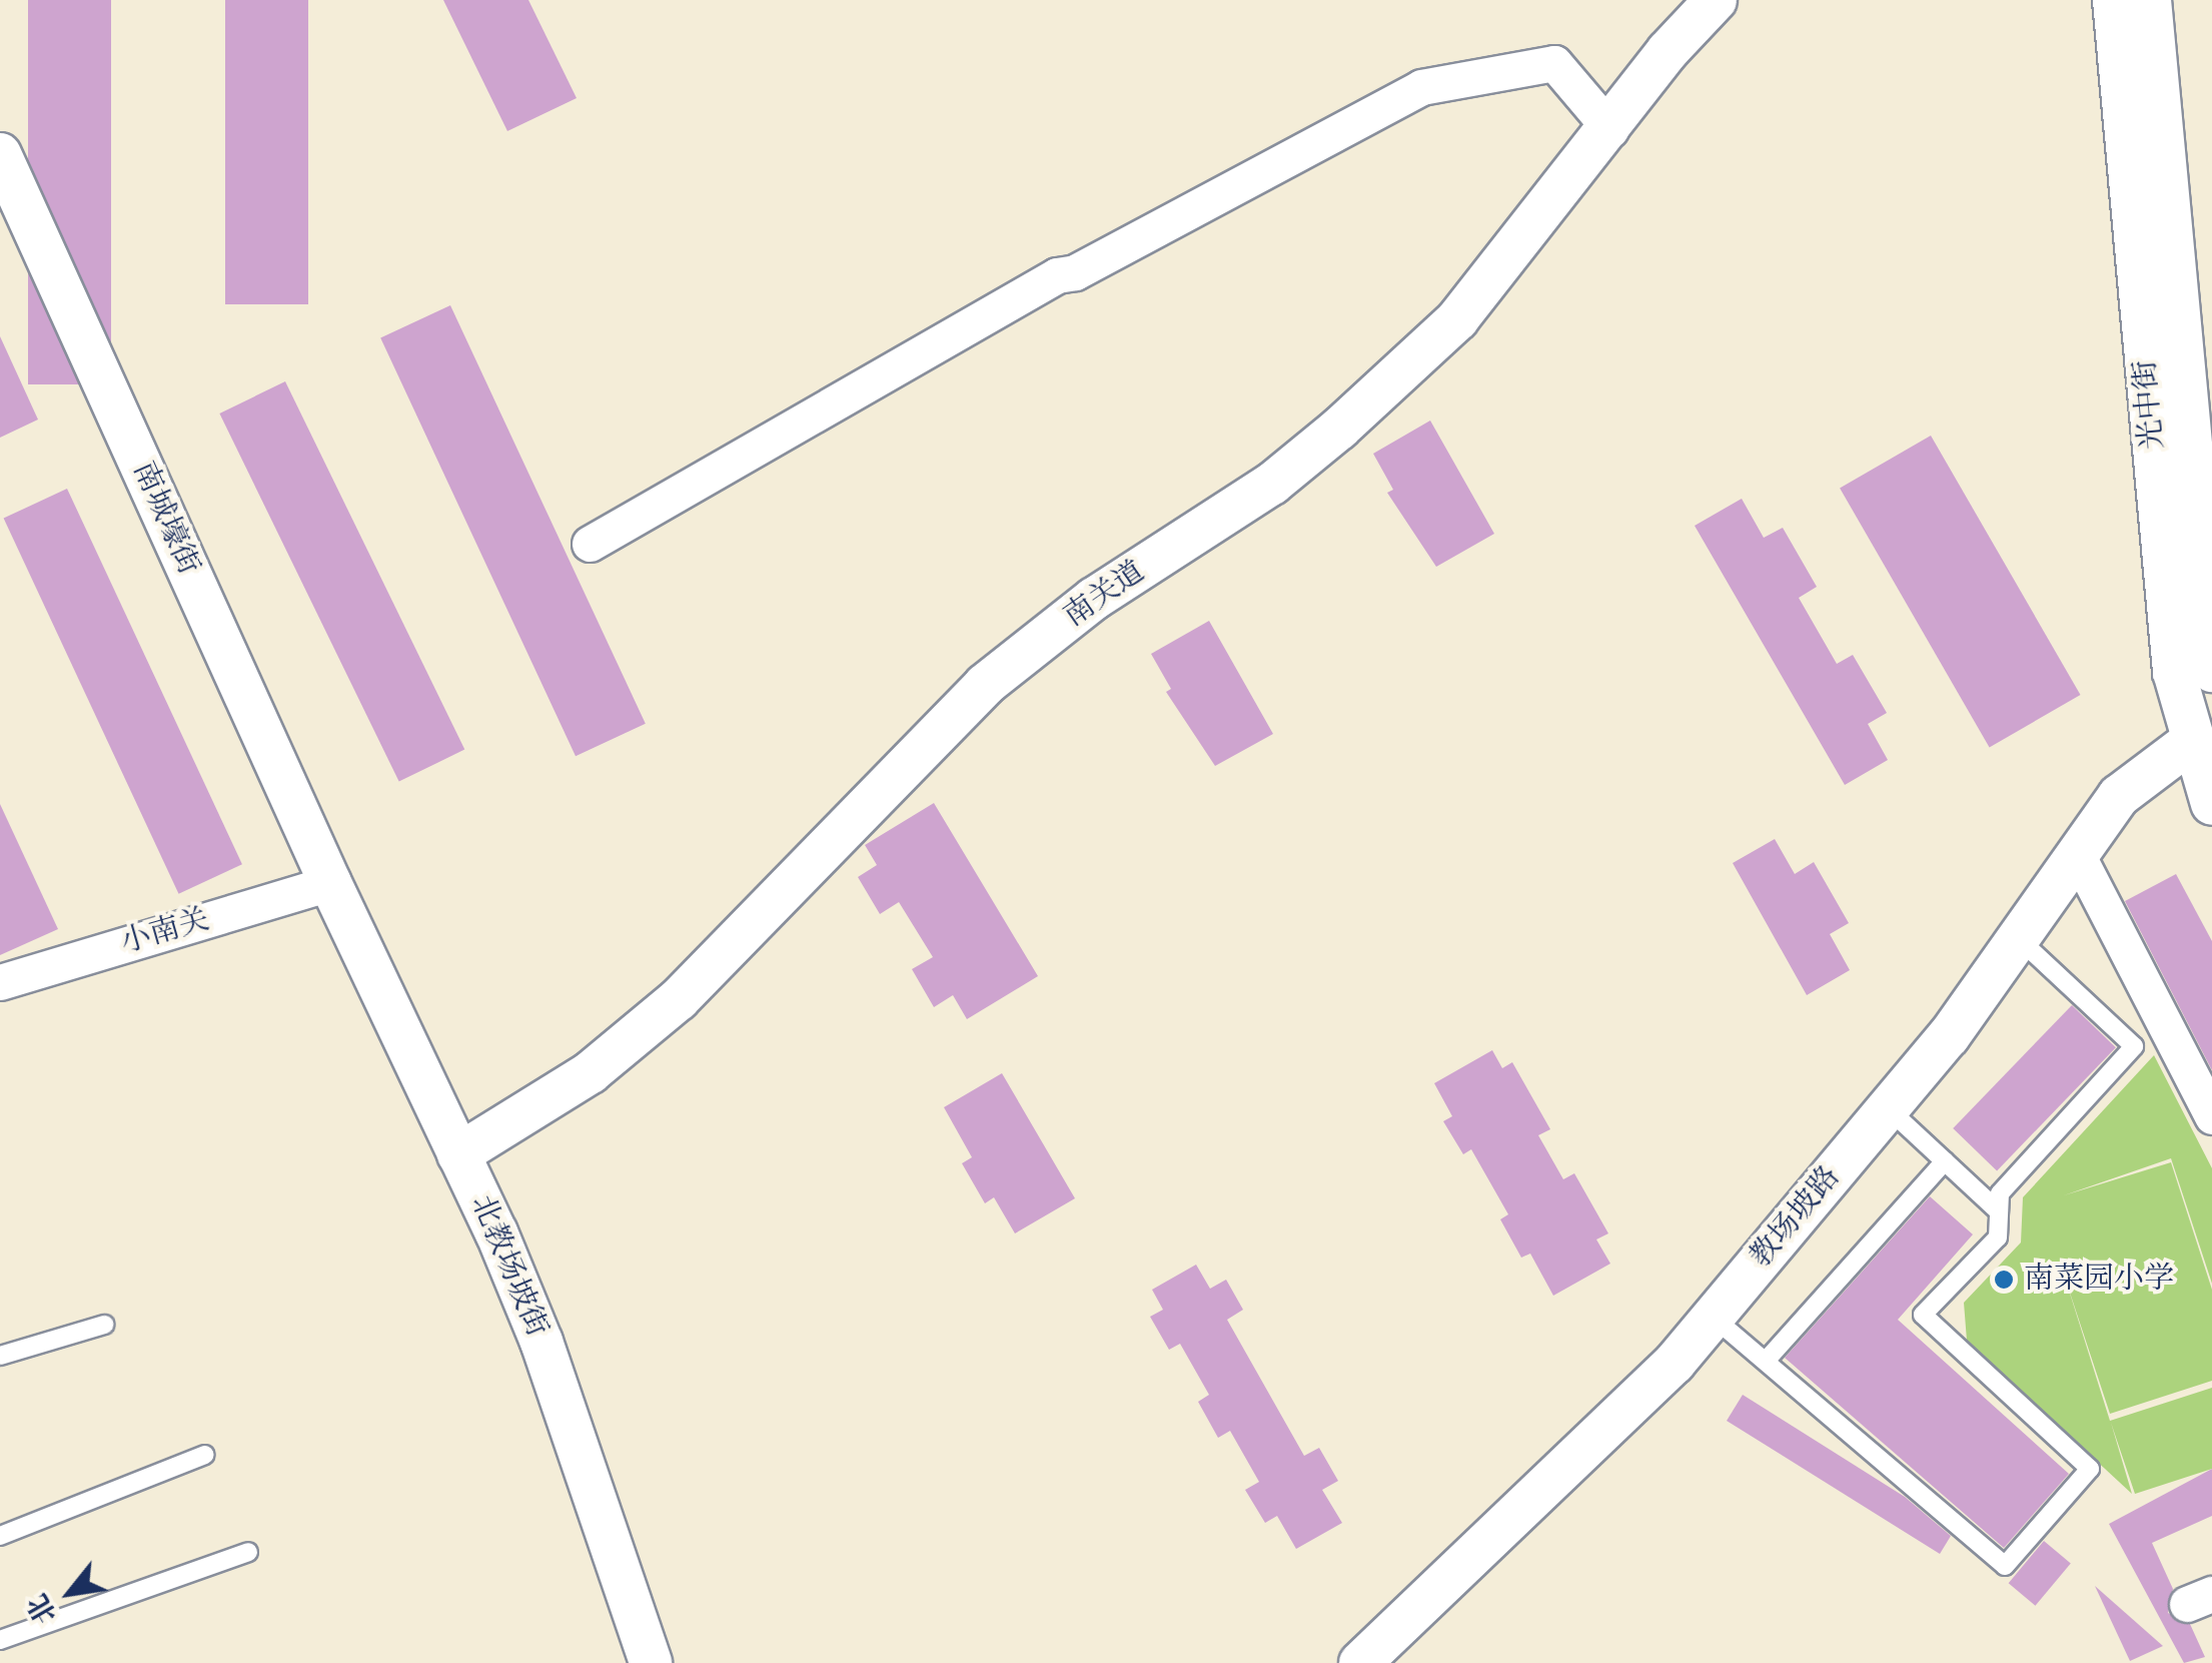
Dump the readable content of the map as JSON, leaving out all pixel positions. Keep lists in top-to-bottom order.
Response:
{
  "streets": {
    "street": [
      "光中街",
      "南城壕街",
      "南关道",
      "小南关",
      "教场坡路",
      "北教场坡街"
    ]
  },
  "crossings": [
    ["光中街", "教场坡路"],
    ["南城壕街", "小南关"],
    ["南城壕街", "北教场坡街"],
    ["南关道", "北教场坡街"],
    ["小南关", "北教场坡街"]
  ],
  "places": ["南菜园小学"],
  "north": "bottom left"
}
